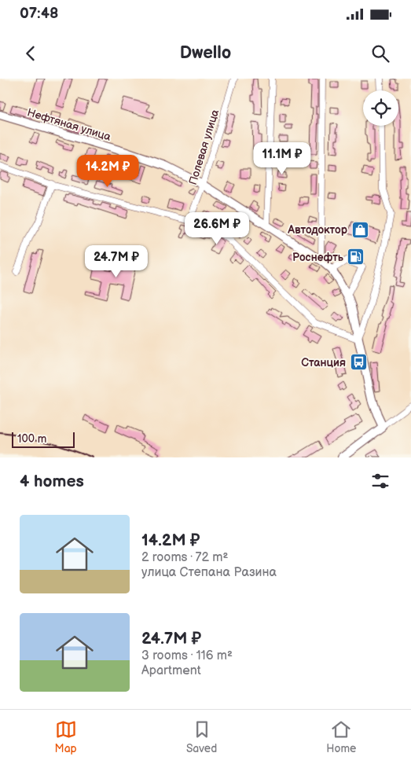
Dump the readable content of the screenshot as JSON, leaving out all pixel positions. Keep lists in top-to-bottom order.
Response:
{
  "streets": {
    "main road": ["Нефтяная улица"],
    "street": ["Полевая улица"]
  },
  "crossings": [
    ["Нефтяная улица", "Полевая улица"]
  ],
  "places": {
    "shop": ["Автодоктор"],
    "fuel station": ["Роснефть"],
    "bus stop": ["Станция"]
  },
  "scale_bar": "100 m",
  "page": {
    "status": "07:48",
    "header": "Dwello",
    "price": [
      "11.1M ₽",
      "14.2M ₽",
      "26.6M ₽",
      "24.7M ₽"
    ],
    "scale": "100 m",
    "heading": "4 homes",
    "list": [
      {
        "name": "14.2M ₽",
        "note": "2 rooms · 72 m² · улица Степана Разина"
      },
      {
        "name": "24.7M ₽",
        "note": "3 rooms · 116 m² · Apartment"
      }
    ],
    "tabs": ["Map", "Saved", "Home"]
  }
}
